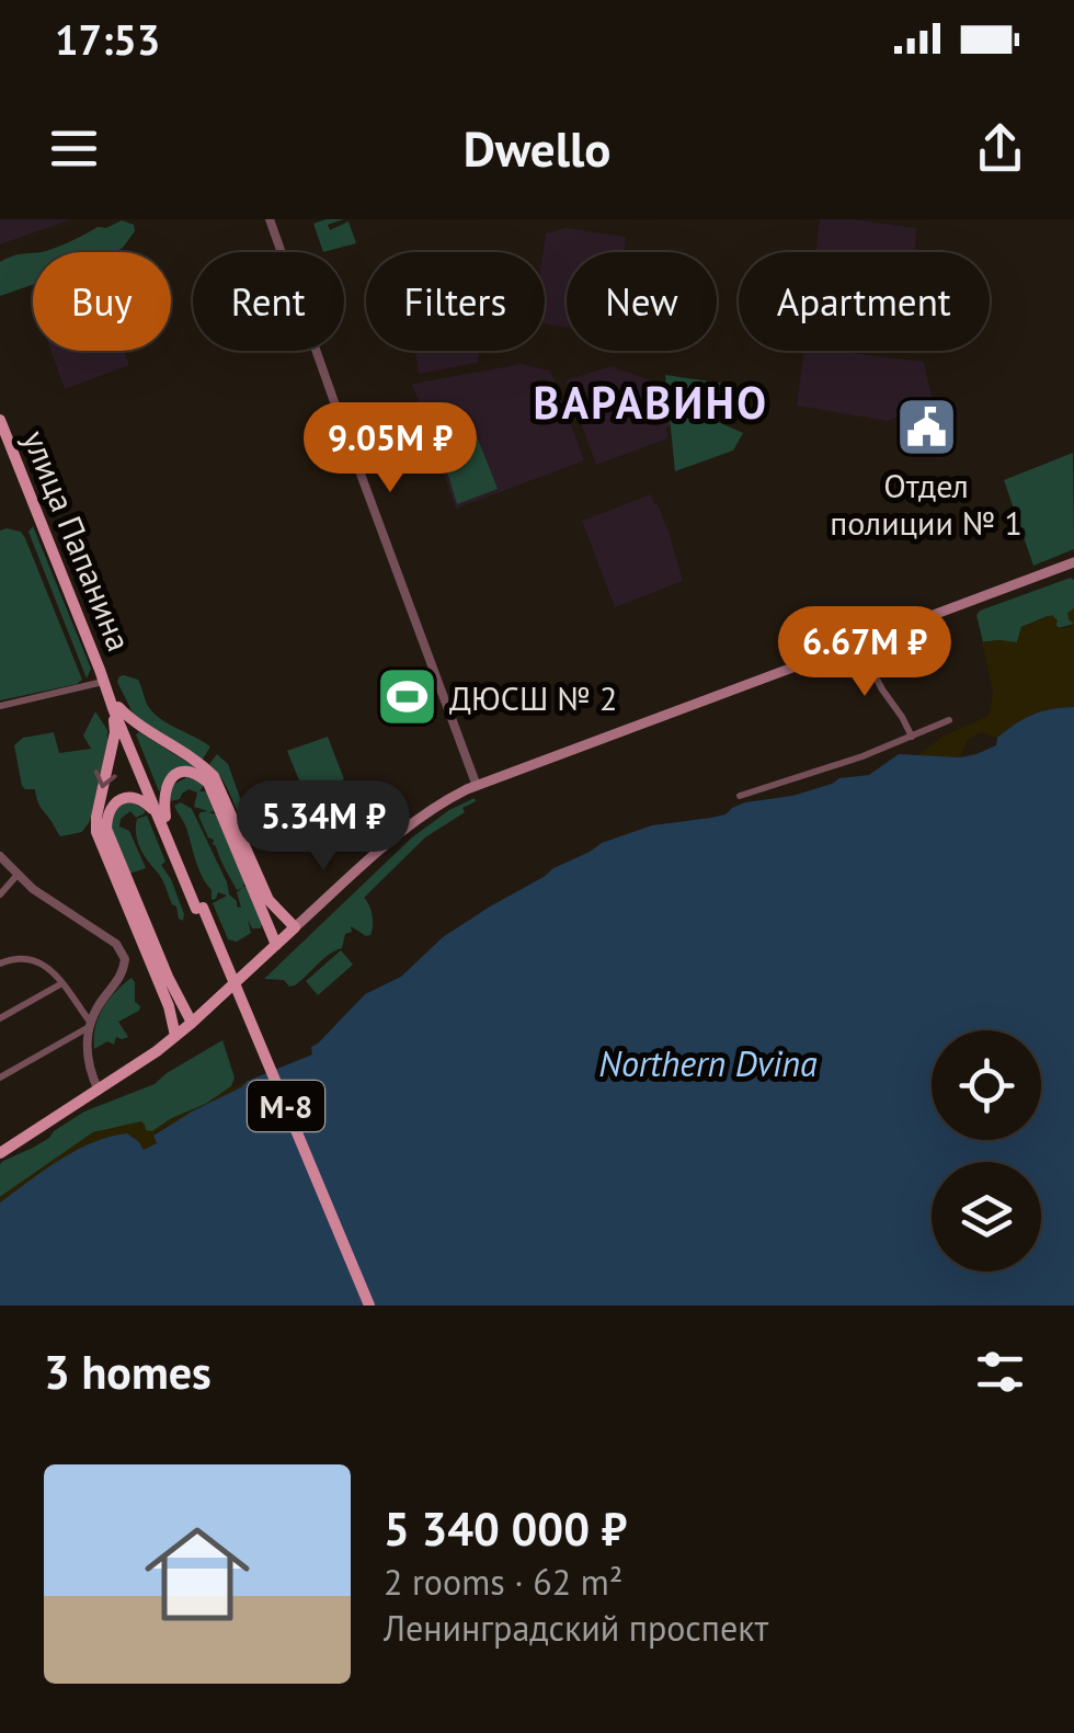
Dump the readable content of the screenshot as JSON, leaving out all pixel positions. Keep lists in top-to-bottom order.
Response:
{
  "streets": {
    "main road": ["улица Папанина", "М-8"]
  },
  "districts": ["ВАРАВИНО"],
  "water": ["Northern Dvina"],
  "places": {
    "public building": ["Отдел полиции № 1"],
    "sports": ["ДЮСШ № 2"]
  },
  "page": {
    "status": "17:53",
    "header": "Dwello",
    "chip": [
      "Buy",
      "Rent",
      "Filters",
      "New",
      "Apartment"
    ],
    "price": ["9.05M ₽", "6.67M ₽", "5.34M ₽"],
    "heading": "3 homes",
    "list": [
      {
        "name": "5 340 000 ₽",
        "note": "2 rooms · 62 m² · Ленинградский проспект"
      }
    ]
  }
}
